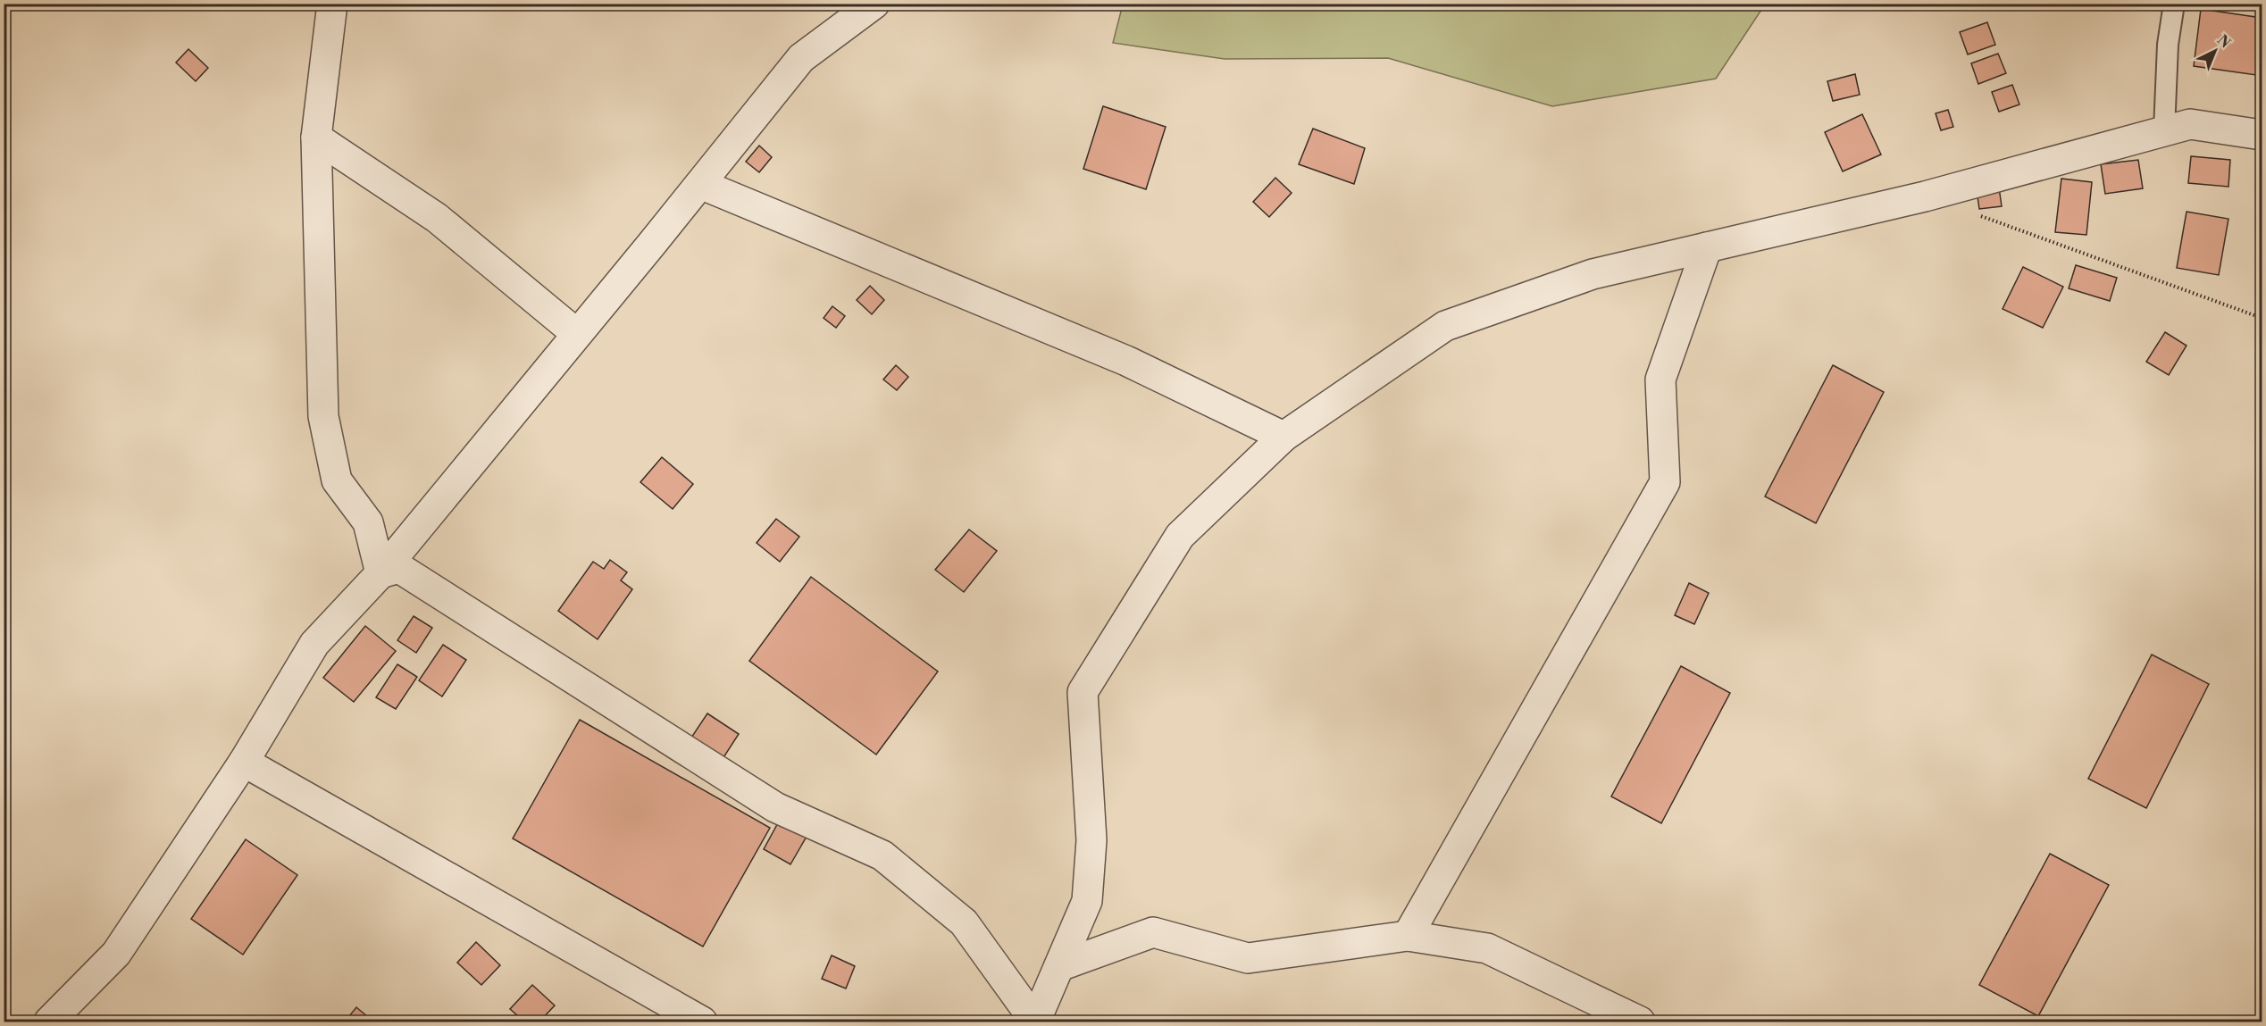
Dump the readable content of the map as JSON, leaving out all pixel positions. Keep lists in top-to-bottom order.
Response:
{
  "north": "top right"
}
